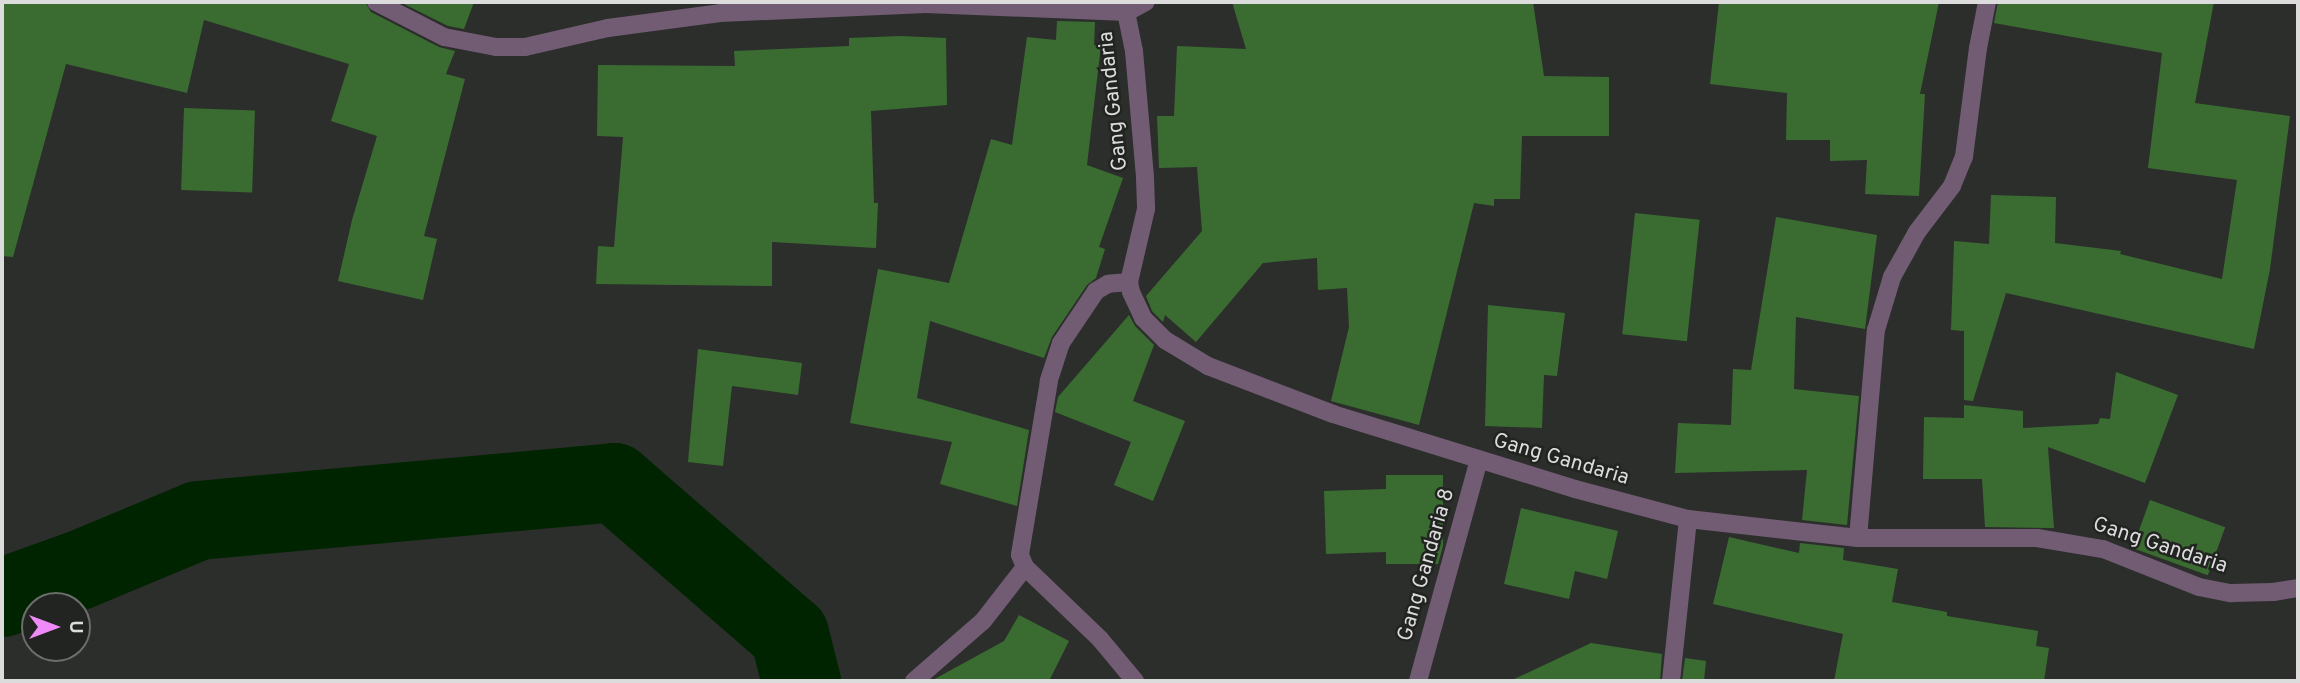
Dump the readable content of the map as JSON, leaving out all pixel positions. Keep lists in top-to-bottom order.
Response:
{
  "streets": {
    "street": ["Gang Gandaria", "Gang Gandaria 8"]
  },
  "crossings": [
    ["Gang Gandaria", "Gang Gandaria 8"]
  ],
  "north": "right"
}
